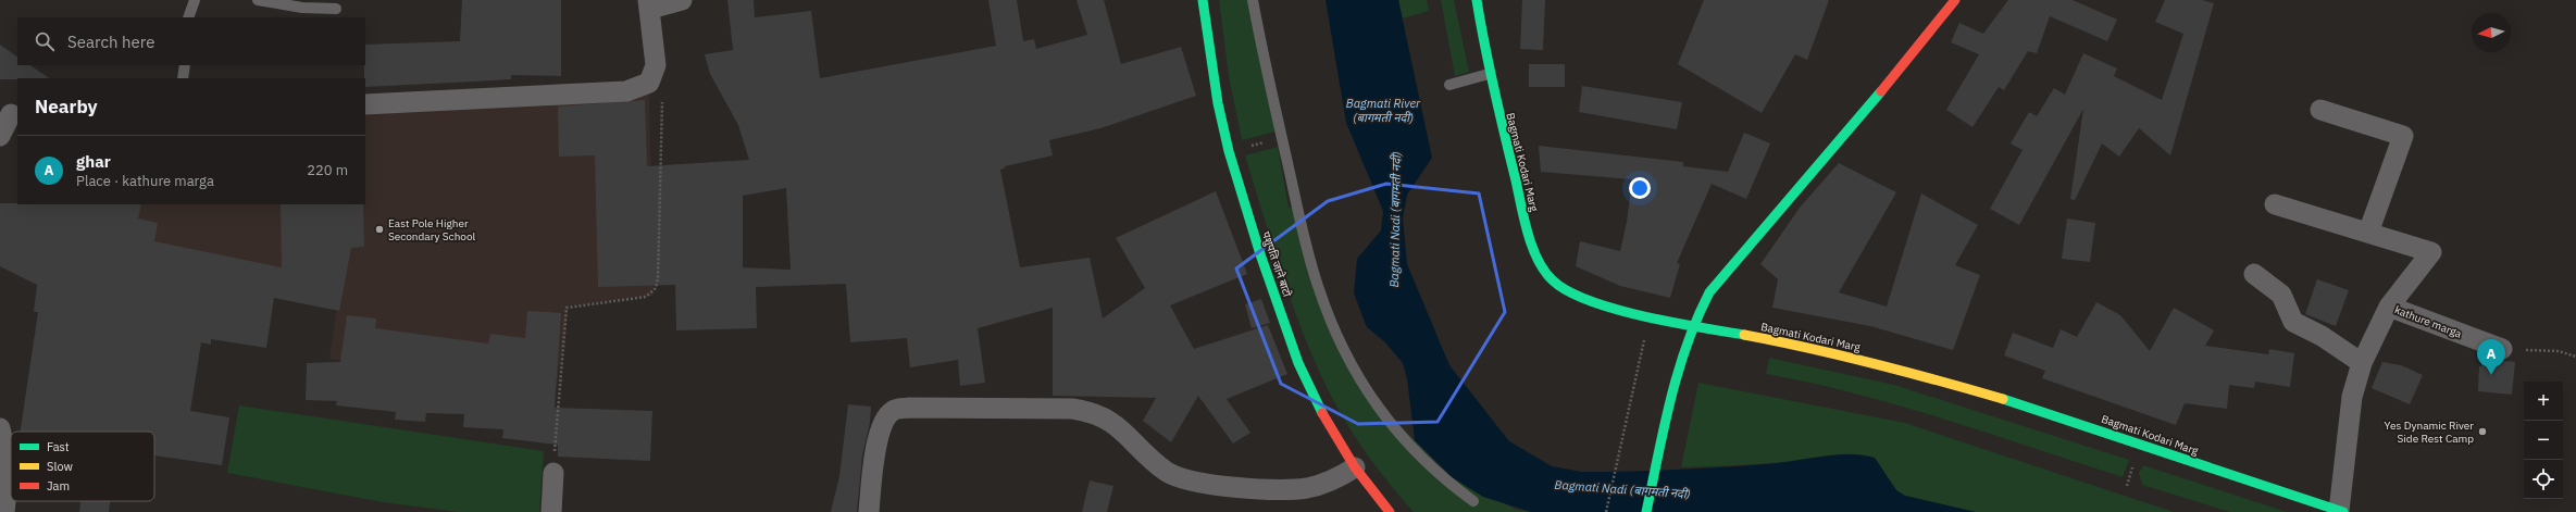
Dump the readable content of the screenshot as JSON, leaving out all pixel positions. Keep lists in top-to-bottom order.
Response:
{
  "streets": {
    "main road": ["Bagmati Kodari Marg", "पशुपति जाने बाटो"],
    "street": ["kathure marga"]
  },
  "crossings": [
    ["Bagmati Kodari Marg", "kathure marga"]
  ],
  "water": ["Bagmati River (बागमती नदी)", "Bagmati Nadi (बागमती नदी)"],
  "places": ["East Pole Higher Secondary School", "Yes Dynamic River Side Rest Camp"],
  "legend": ["Fast", "Slow", "Jam"],
  "north": "left",
  "page": {
    "search": "Search here",
    "heading": "Nearby",
    "list": [
      {
        "mark": "A",
        "name": "ghar",
        "note": "Place · kathure marga",
        "value": "220 m"
      }
    ],
    "pins": "A",
    "map_buttons": ["+", "−"]
  }
}
